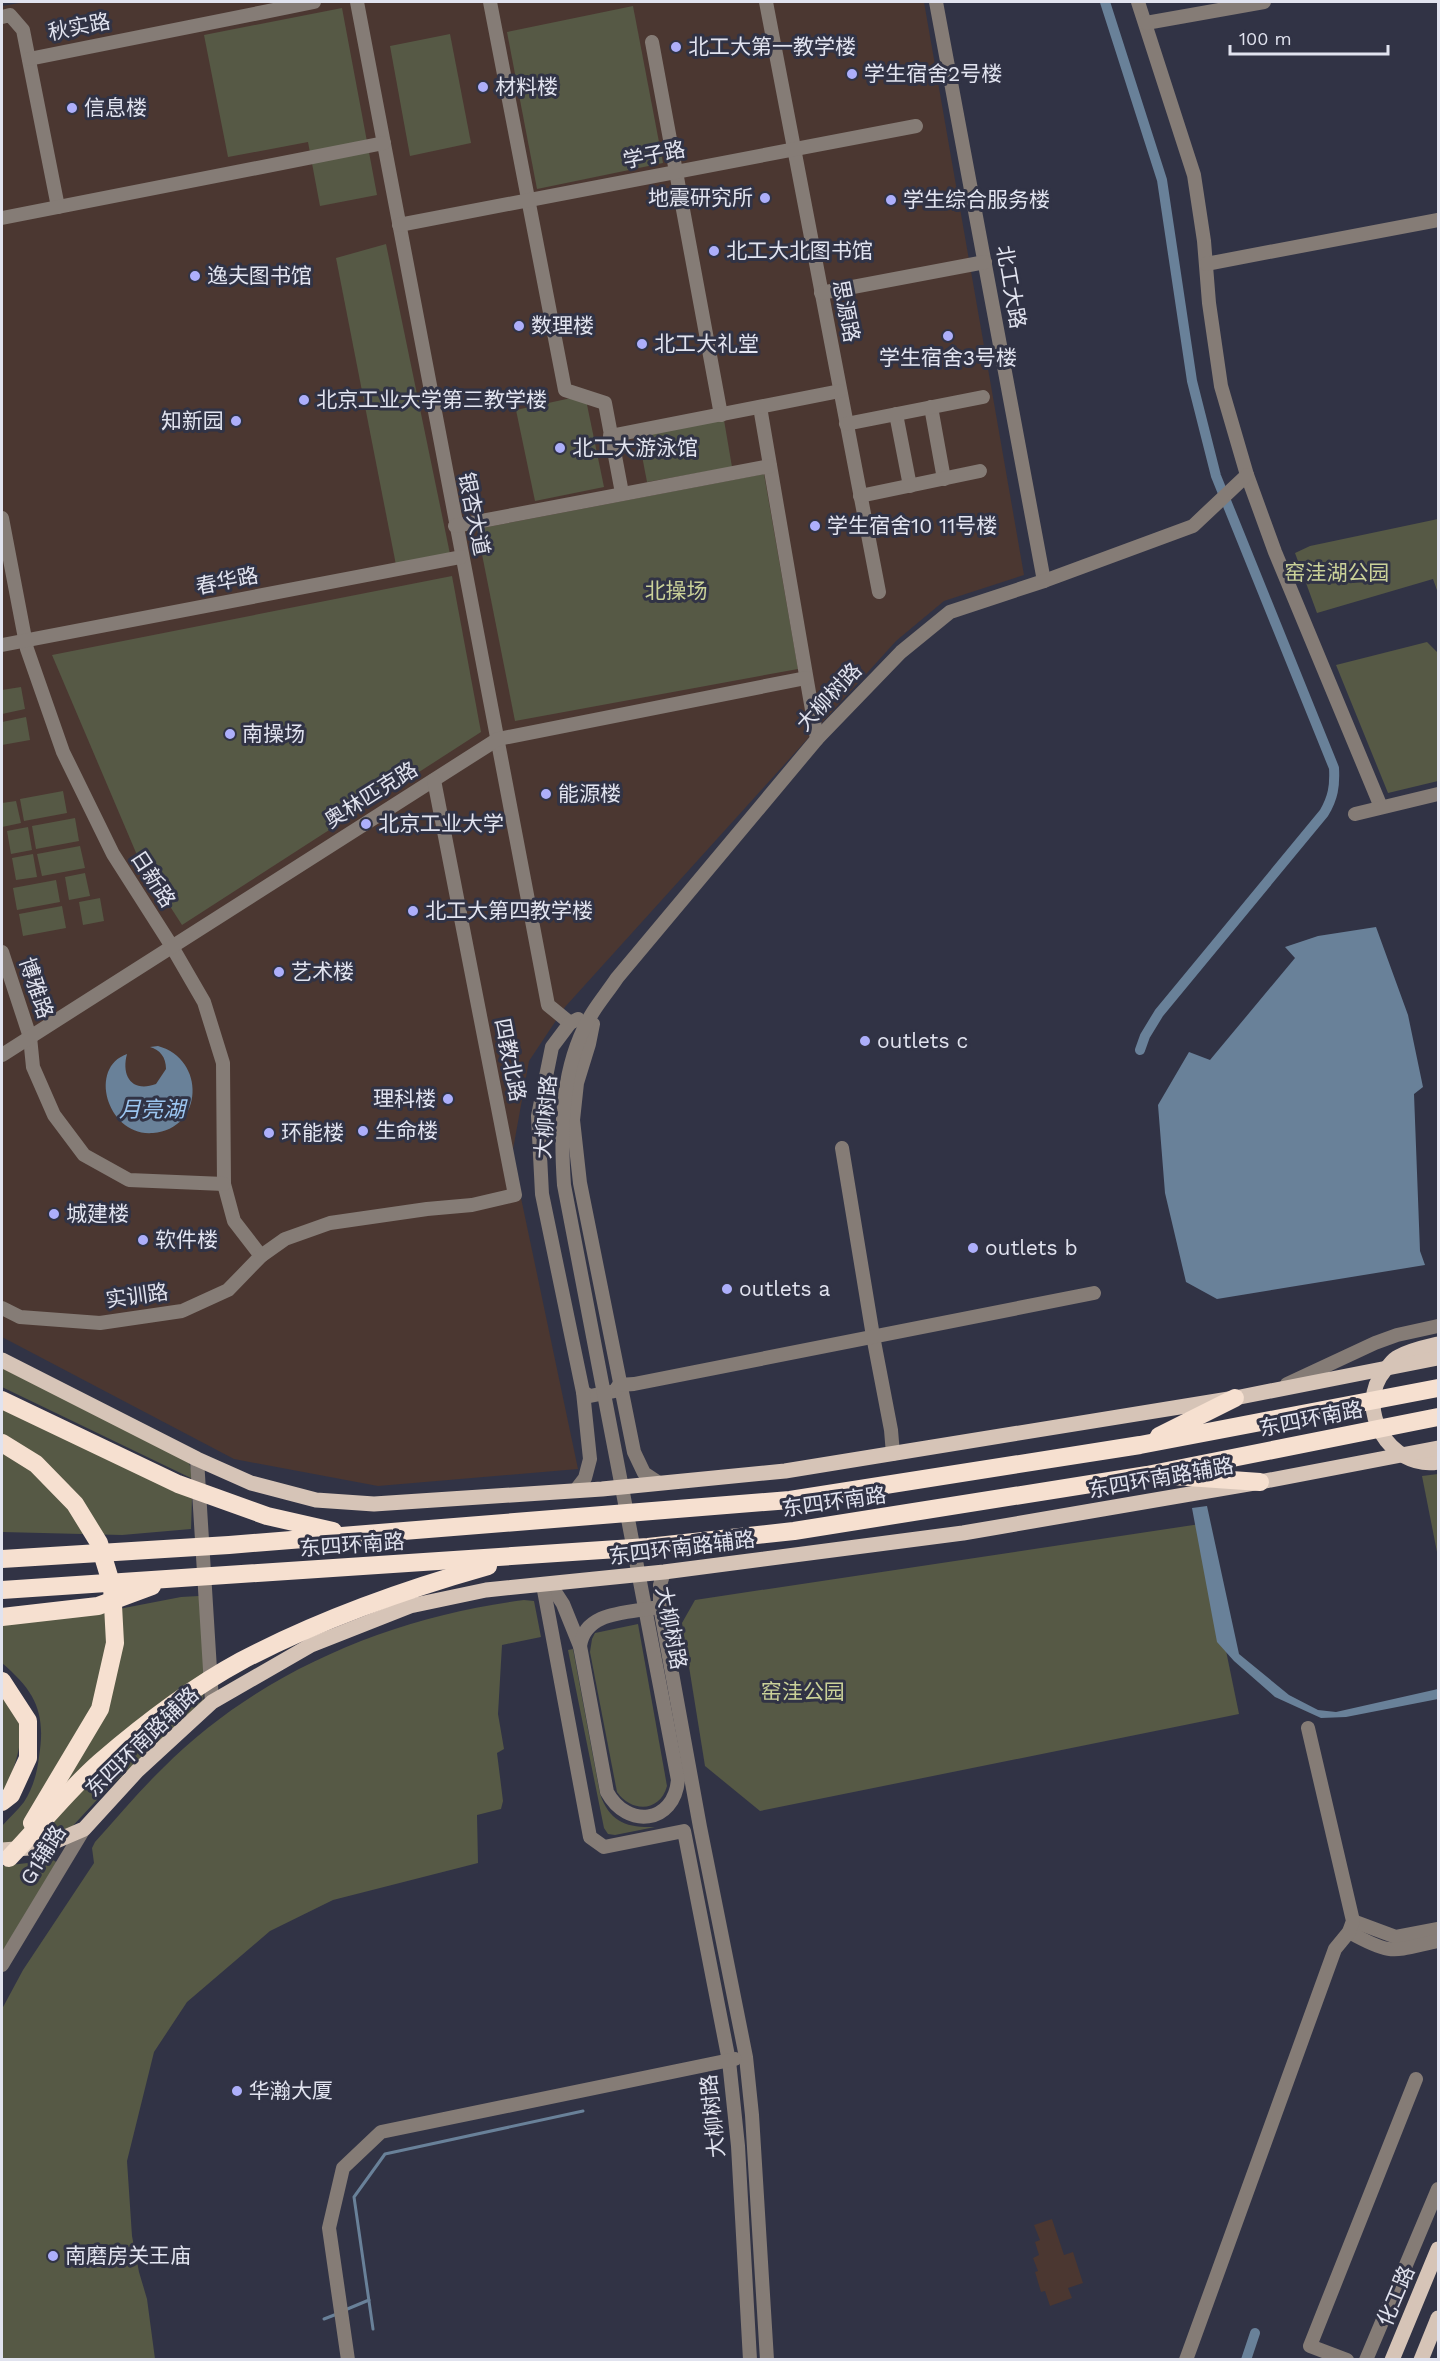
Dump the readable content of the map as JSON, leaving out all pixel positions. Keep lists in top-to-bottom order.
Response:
{
  "streets": {
    "highway": ["东四环南路"],
    "main road": ["东四环南路辅路", "化工路"],
    "street": [
      "秋实路",
      "学子路",
      "北工大路",
      "思源路",
      "银杏大道",
      "春华路",
      "大柳树路",
      "奥林匹克路",
      "日新路",
      "博雅路",
      "四教北路",
      "实训路",
      "G1辅路"
    ]
  },
  "crossings": [
    ["学子路", "思源路"],
    ["学子路", "银杏大道"],
    ["北工大路", "大柳树路"],
    ["银杏大道", "春华路"],
    ["银杏大道", "奥林匹克路"],
    ["春华路", "日新路"],
    ["大柳树路", "东四环南路辅路"],
    ["奥林匹克路", "日新路"],
    ["奥林匹克路", "博雅路"],
    ["奥林匹克路", "四教北路"],
    ["日新路", "博雅路"],
    ["日新路", "四教北路"],
    ["日新路", "实训路"],
    ["四教北路", "实训路"],
    ["东四环南路辅路", "G1辅路"]
  ],
  "water": ["月亮湖"],
  "parks": ["窑洼湖公园", "北操场", "窑洼公园"],
  "places": [
    "北工大第一教学楼",
    "学生宿舍2号楼",
    "材料楼",
    "信息楼",
    "地震研究所",
    "学生综合服务楼",
    "北工大北图书馆",
    "逸夫图书馆",
    "数理楼",
    "学生宿舍3号楼",
    "北工大礼堂",
    "北京工业大学第三教学楼",
    "知新园",
    "北工大游泳馆",
    "学生宿舍10 11号楼",
    "南操场",
    "能源楼",
    "北京工业大学",
    "北工大第四教学楼",
    "艺术楼",
    "outlets c",
    "理科楼",
    "生命楼",
    "环能楼",
    "城建楼",
    "软件楼",
    "outlets b",
    "outlets a",
    "华瀚大厦",
    "南磨房关王庙"
  ],
  "scale_bar": "100 m"
}
